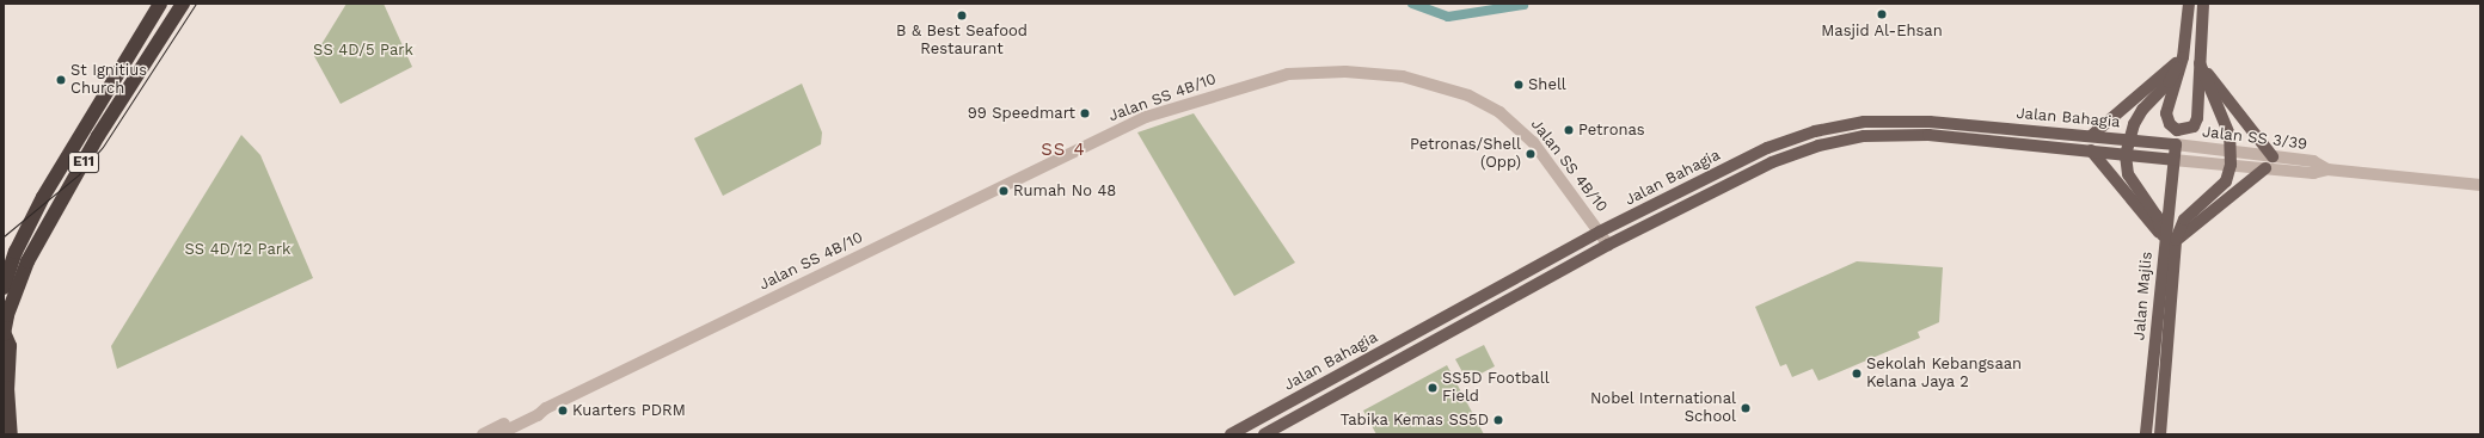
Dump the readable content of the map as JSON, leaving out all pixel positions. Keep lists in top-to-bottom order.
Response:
{
  "streets": {
    "highway": ["E11"],
    "main road": ["Jalan Bahagia", "Jalan Majlis"],
    "street": ["Jalan SS 4B/10", "Jalan SS 3/39"]
  },
  "crossings": [
    ["Jalan SS 4B/10", "Jalan Bahagia"],
    ["Jalan Bahagia", "Jalan SS 3/39"],
    ["Jalan Bahagia", "Jalan Majlis"],
    ["Jalan SS 3/39", "Jalan Majlis"]
  ],
  "districts": ["SS 4"],
  "parks": ["SS 4D/5 Park", "SS 4D/12 Park"],
  "places": [
    "Masjid Al-Ehsan",
    "B & Best Seafood Restaurant",
    "St Ignitius Church",
    "Shell",
    "99 Speedmart",
    "Petronas",
    "Petronas/Shell (Opp)",
    "Rumah No 48",
    "Sekolah Kebangsaan Kelana Jaya 2",
    "SS5D Football Field",
    "Nobel International School",
    "Kuarters PDRM",
    "Tabika Kemas SS5D"
  ]
}
